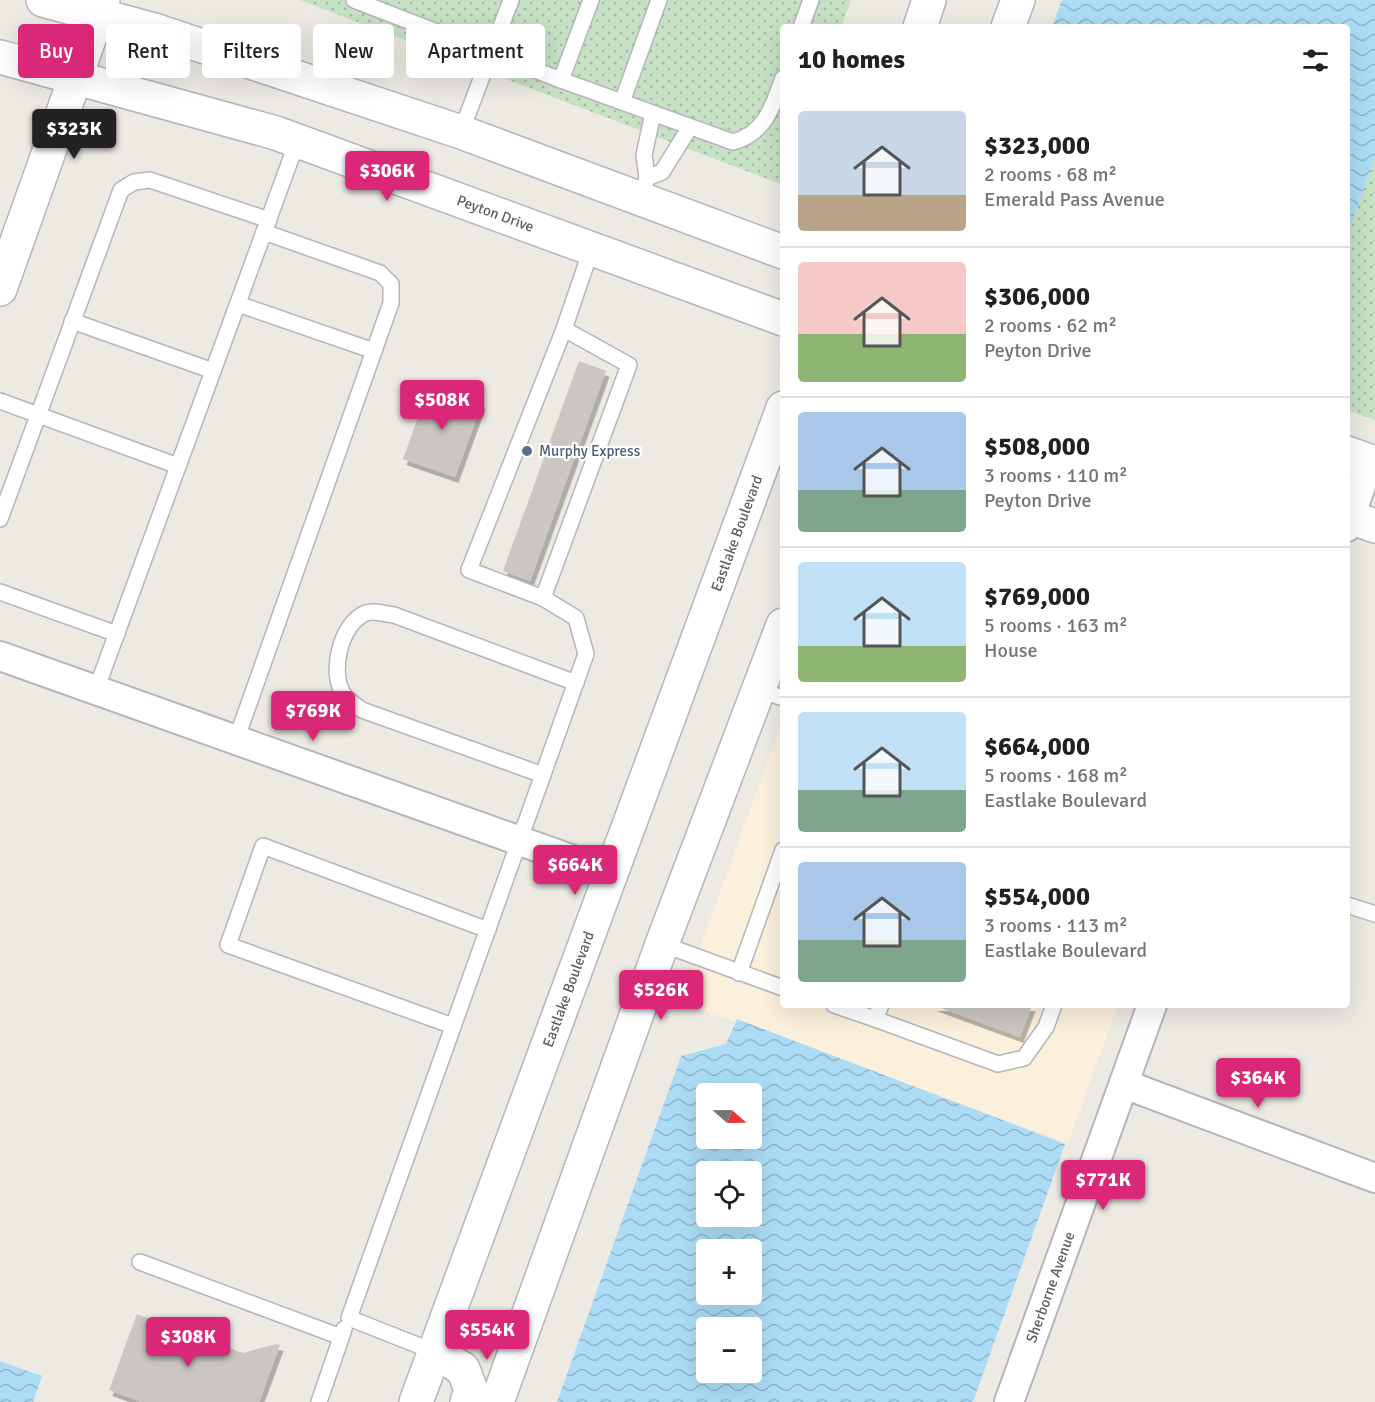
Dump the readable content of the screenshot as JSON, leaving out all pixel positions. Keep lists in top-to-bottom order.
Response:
{
  "streets": {
    "main road": ["Peyton Drive", "Eastlake Boulevard"],
    "street": ["Sherborne Avenue"]
  },
  "places": ["Murphy Express"],
  "north": "right",
  "page": {
    "chip": [
      "Buy",
      "Rent",
      "Filters",
      "New",
      "Apartment"
    ],
    "heading": "10 homes",
    "list": [
      {
        "name": "$323,000",
        "note": "2 rooms · 68 m² · Emerald Pass Avenue"
      },
      {
        "name": "$306,000",
        "note": "2 rooms · 62 m² · Peyton Drive"
      },
      {
        "name": "$508,000",
        "note": "3 rooms · 110 m² · Peyton Drive"
      },
      {
        "name": "$769,000",
        "note": "5 rooms · 163 m² · House"
      },
      {
        "name": "$664,000",
        "note": "5 rooms · 168 m² · Eastlake Boulevard"
      },
      {
        "name": "$554,000",
        "note": "3 rooms · 113 m² · Eastlake Boulevard"
      }
    ],
    "price": [
      "$323K",
      "$306K",
      "$508K",
      "$769K",
      "$664K",
      "$526K",
      "$364K",
      "$771K",
      "$554K",
      "$308K"
    ],
    "map_buttons": ["+", "−"]
  }
}
